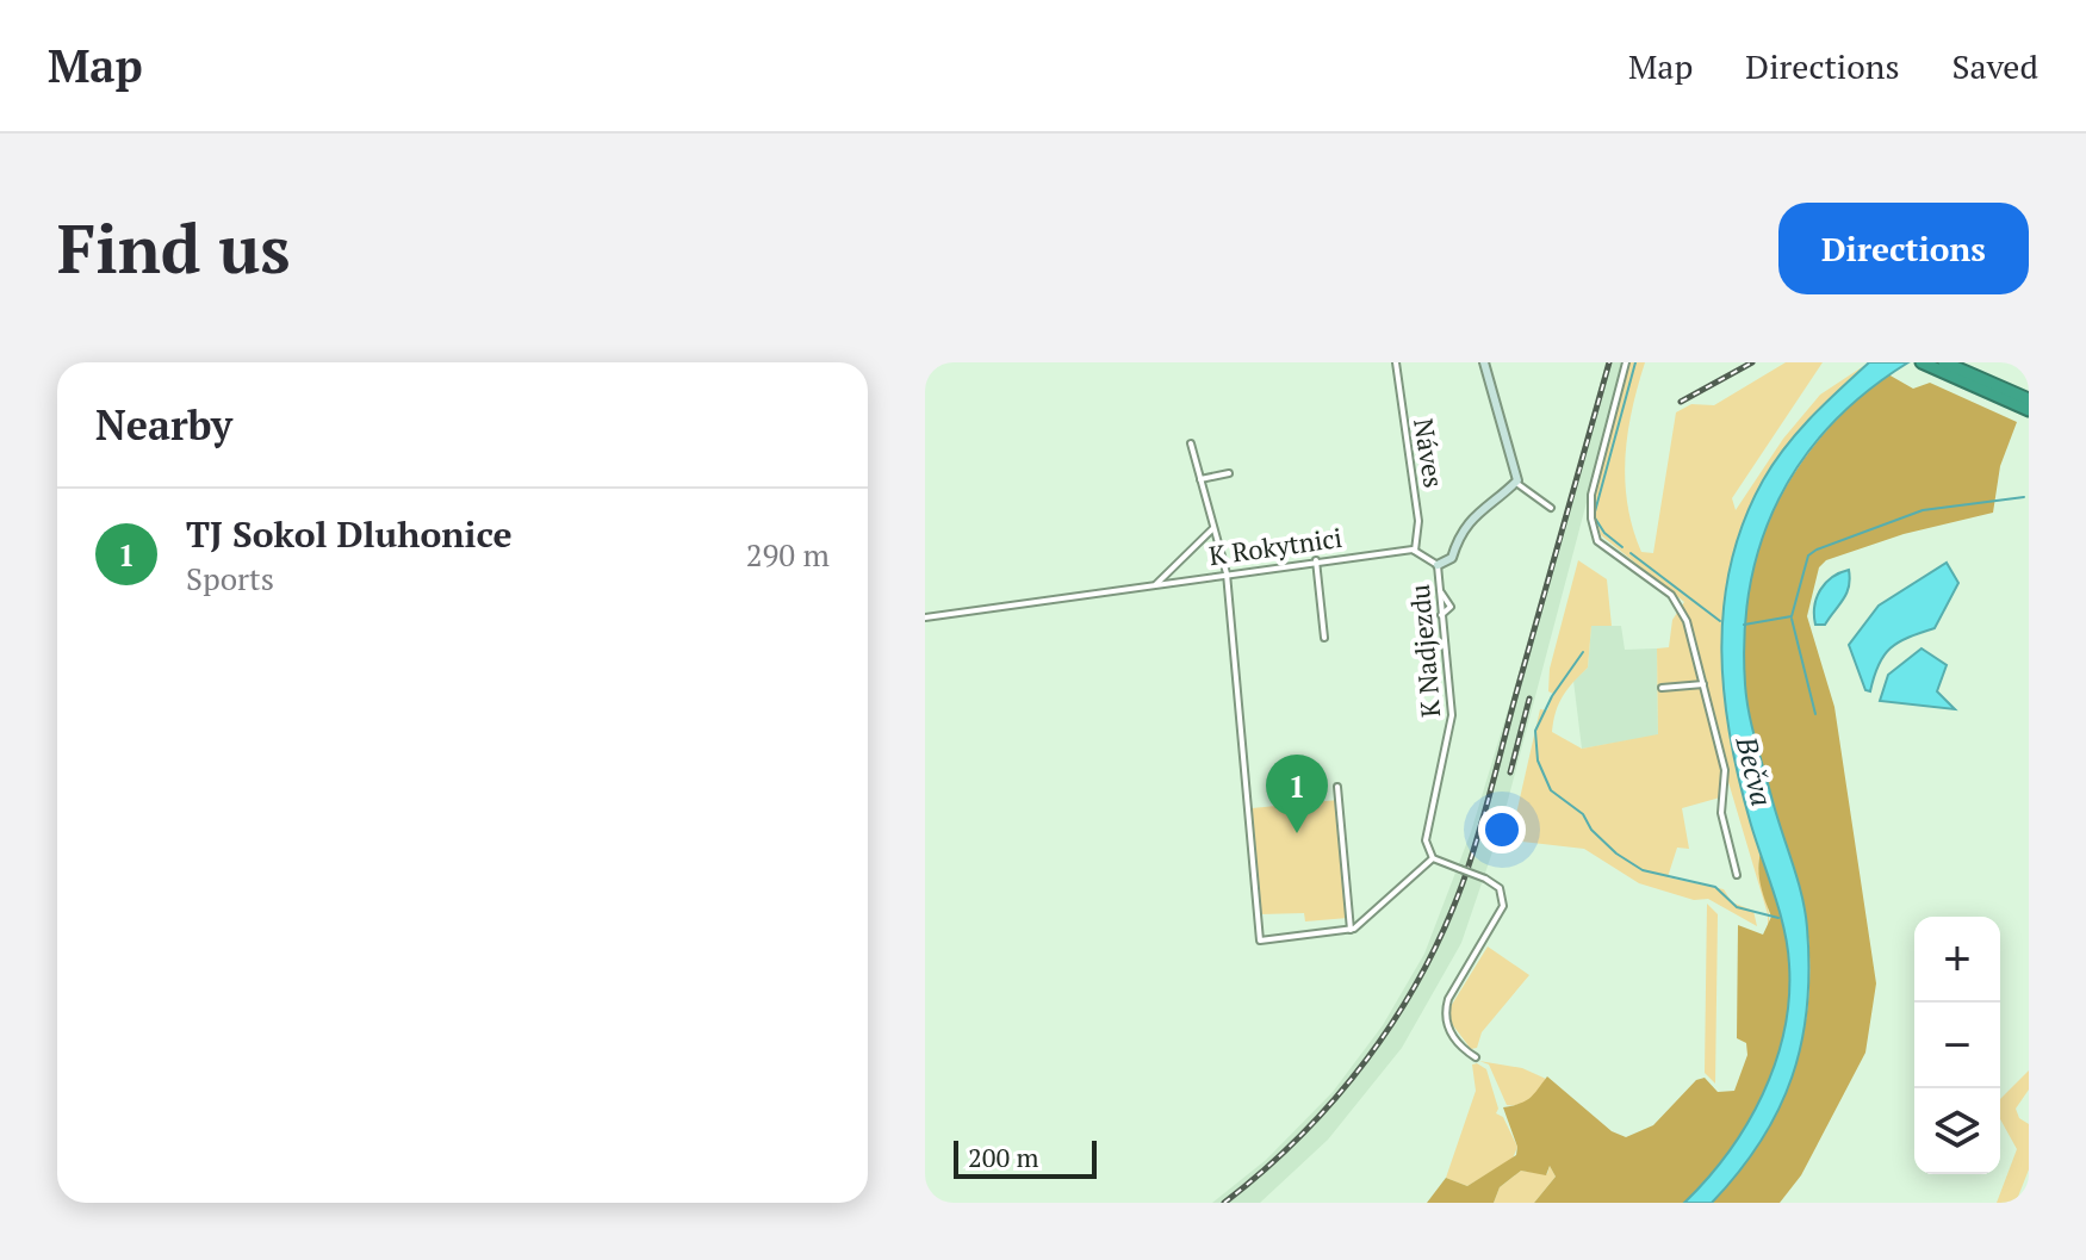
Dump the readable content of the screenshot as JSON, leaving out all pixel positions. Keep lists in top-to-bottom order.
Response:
{
  "streets": {
    "street": ["Náves", "K Rokytnici", "K Nadjezdu"]
  },
  "crossings": [
    ["Náves", "K Rokytnici"],
    ["Náves", "K Nadjezdu"]
  ],
  "water": ["Bečva"],
  "scale_bar": "200 m",
  "page": {
    "header": "Map",
    "nav": ["Map", "Directions", "Saved"],
    "buttons": "Directions",
    "title": "Find us",
    "heading": "Nearby",
    "list": [
      {
        "mark": "1",
        "name": "TJ Sokol Dluhonice",
        "note": "Sports",
        "value": "290 m"
      }
    ],
    "pins": "1",
    "map_buttons": ["+", "−"],
    "scale": "200 m"
  }
}
